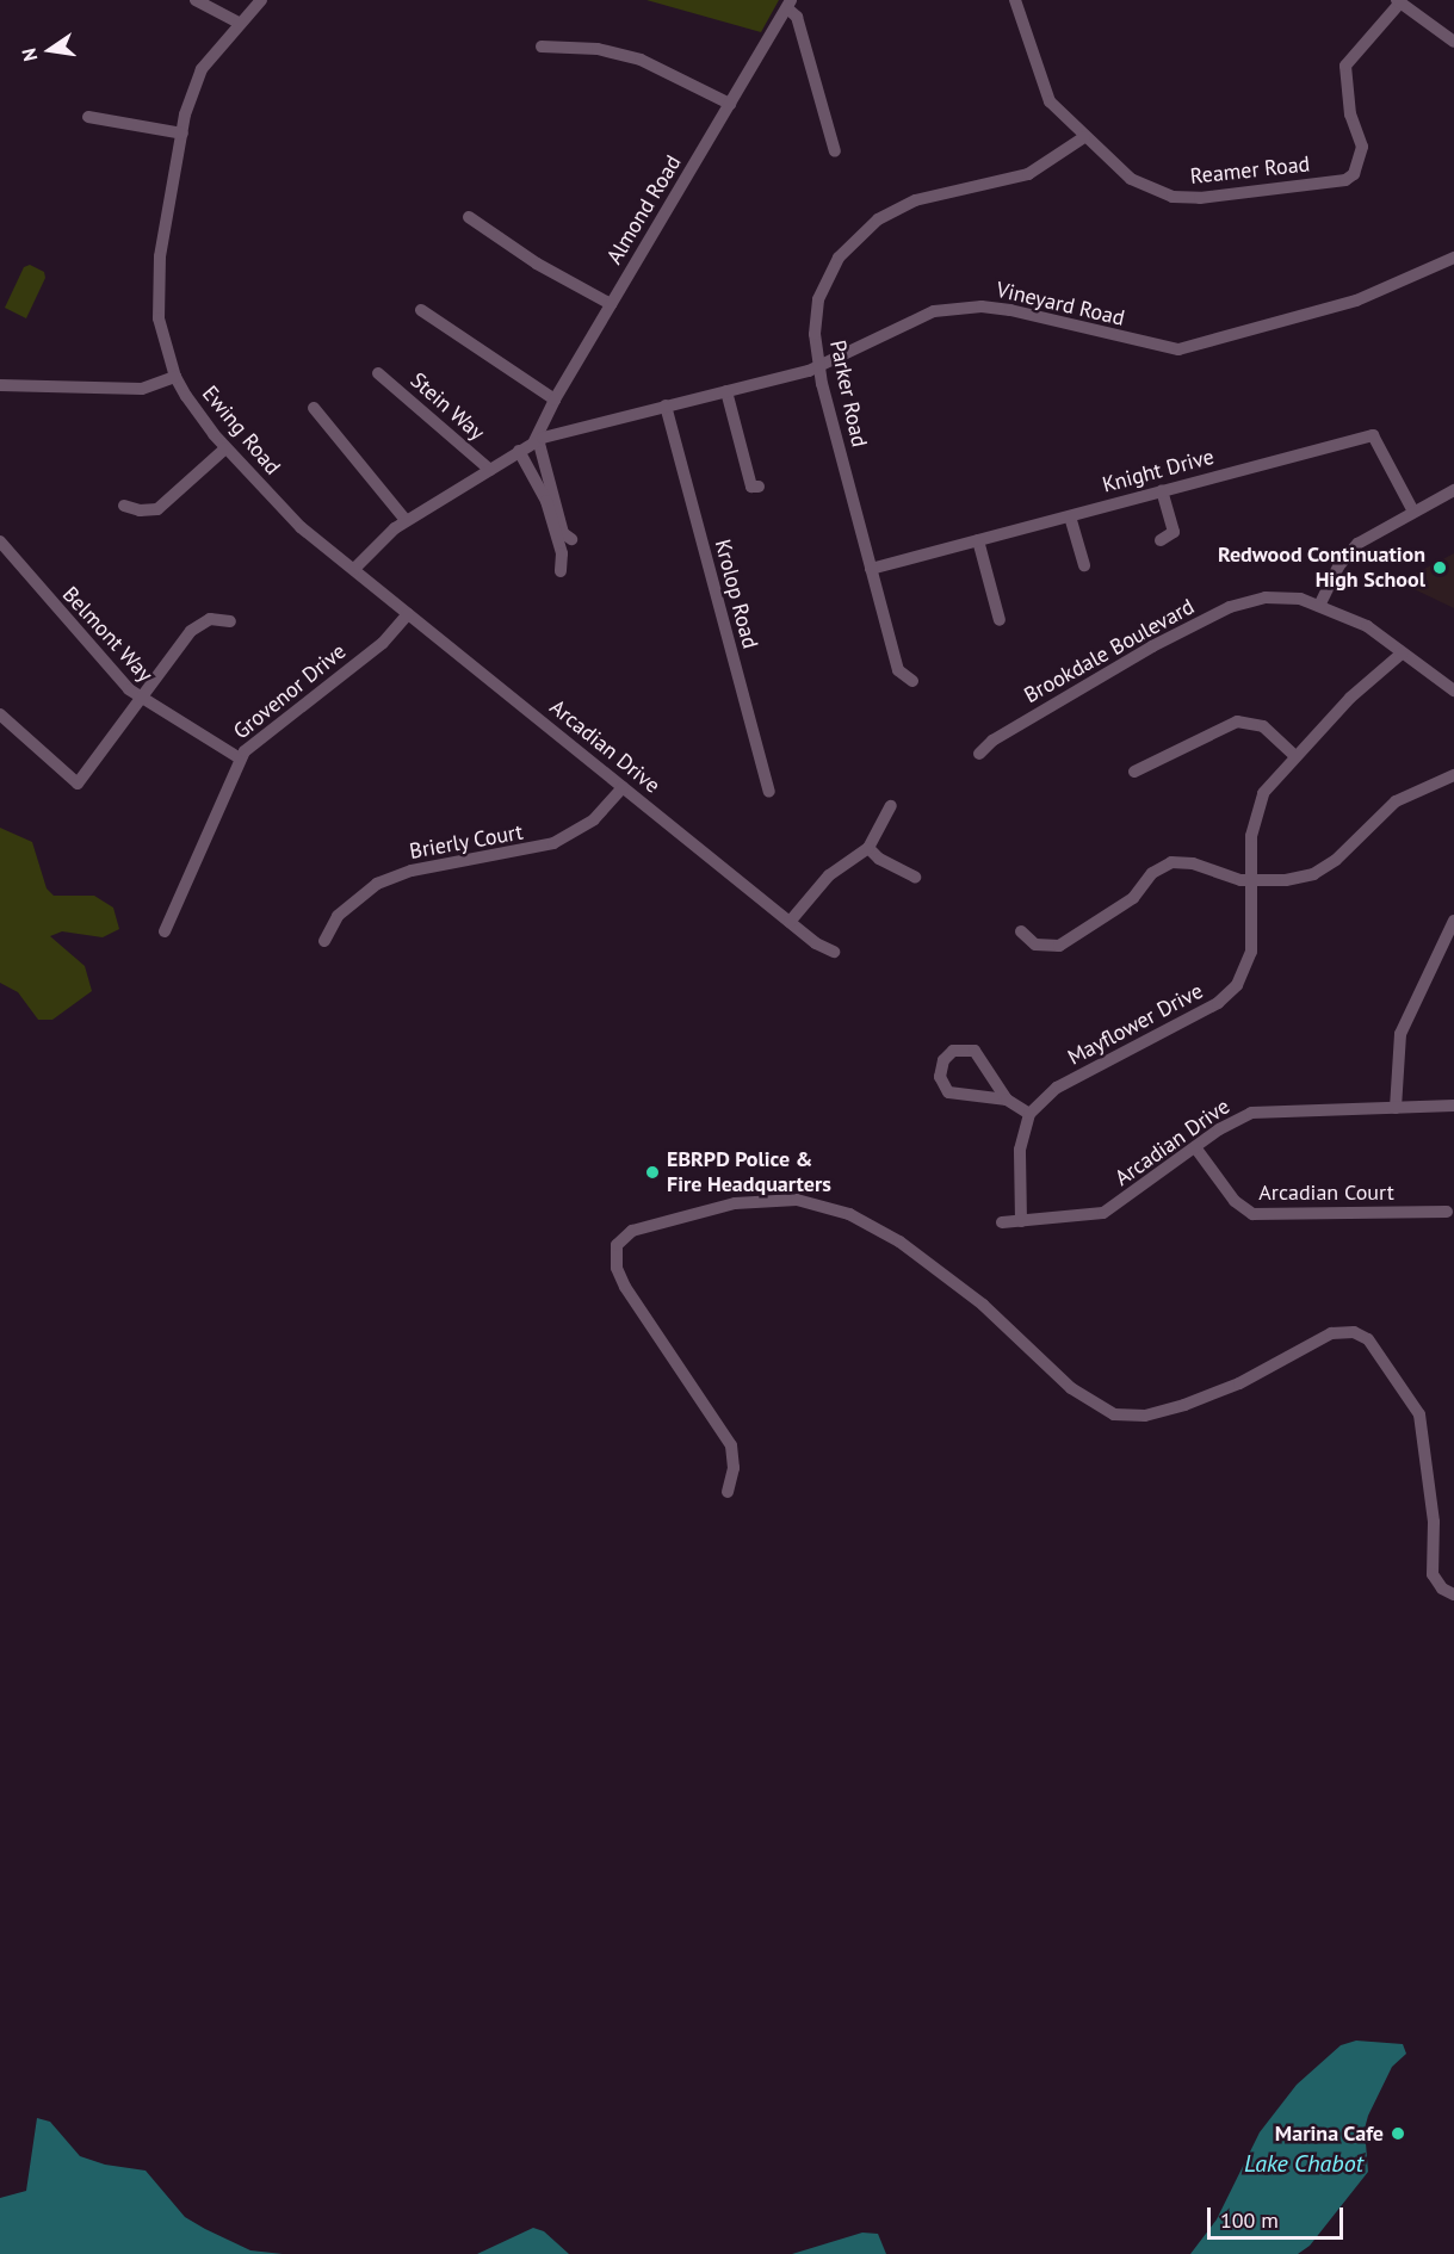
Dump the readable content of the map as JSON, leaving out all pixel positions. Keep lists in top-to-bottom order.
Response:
{
  "streets": {
    "street": [
      "Reamer Road",
      "Almond Road",
      "Vineyard Road",
      "Parker Road",
      "Stein Way",
      "Ewing Road",
      "Knight Drive",
      "Krolop Road",
      "Belmont Way",
      "Brookdale Boulevard",
      "Grovenor Drive",
      "Arcadian Drive",
      "Brierly Court",
      "Mayflower Drive",
      "Arcadian Court"
    ]
  },
  "crossings": [
    ["Reamer Road", "Parker Road"],
    ["Almond Road", "Vineyard Road"],
    ["Vineyard Road", "Parker Road"],
    ["Vineyard Road", "Krolop Road"],
    ["Parker Road", "Knight Drive"],
    ["Ewing Road", "Arcadian Drive"],
    ["Belmont Way", "Grovenor Drive"],
    ["Brookdale Boulevard", "Mayflower Drive"],
    ["Grovenor Drive", "Arcadian Drive"],
    ["Arcadian Drive", "Brierly Court"],
    ["Arcadian Drive", "Arcadian Court"]
  ],
  "water": ["Lake Chabot"],
  "places": ["Redwood Continuation High School", "EBRPD Police & Fire Headquarters", "Marina Cafe"],
  "scale_bar": "100 m",
  "north": "left"
}
